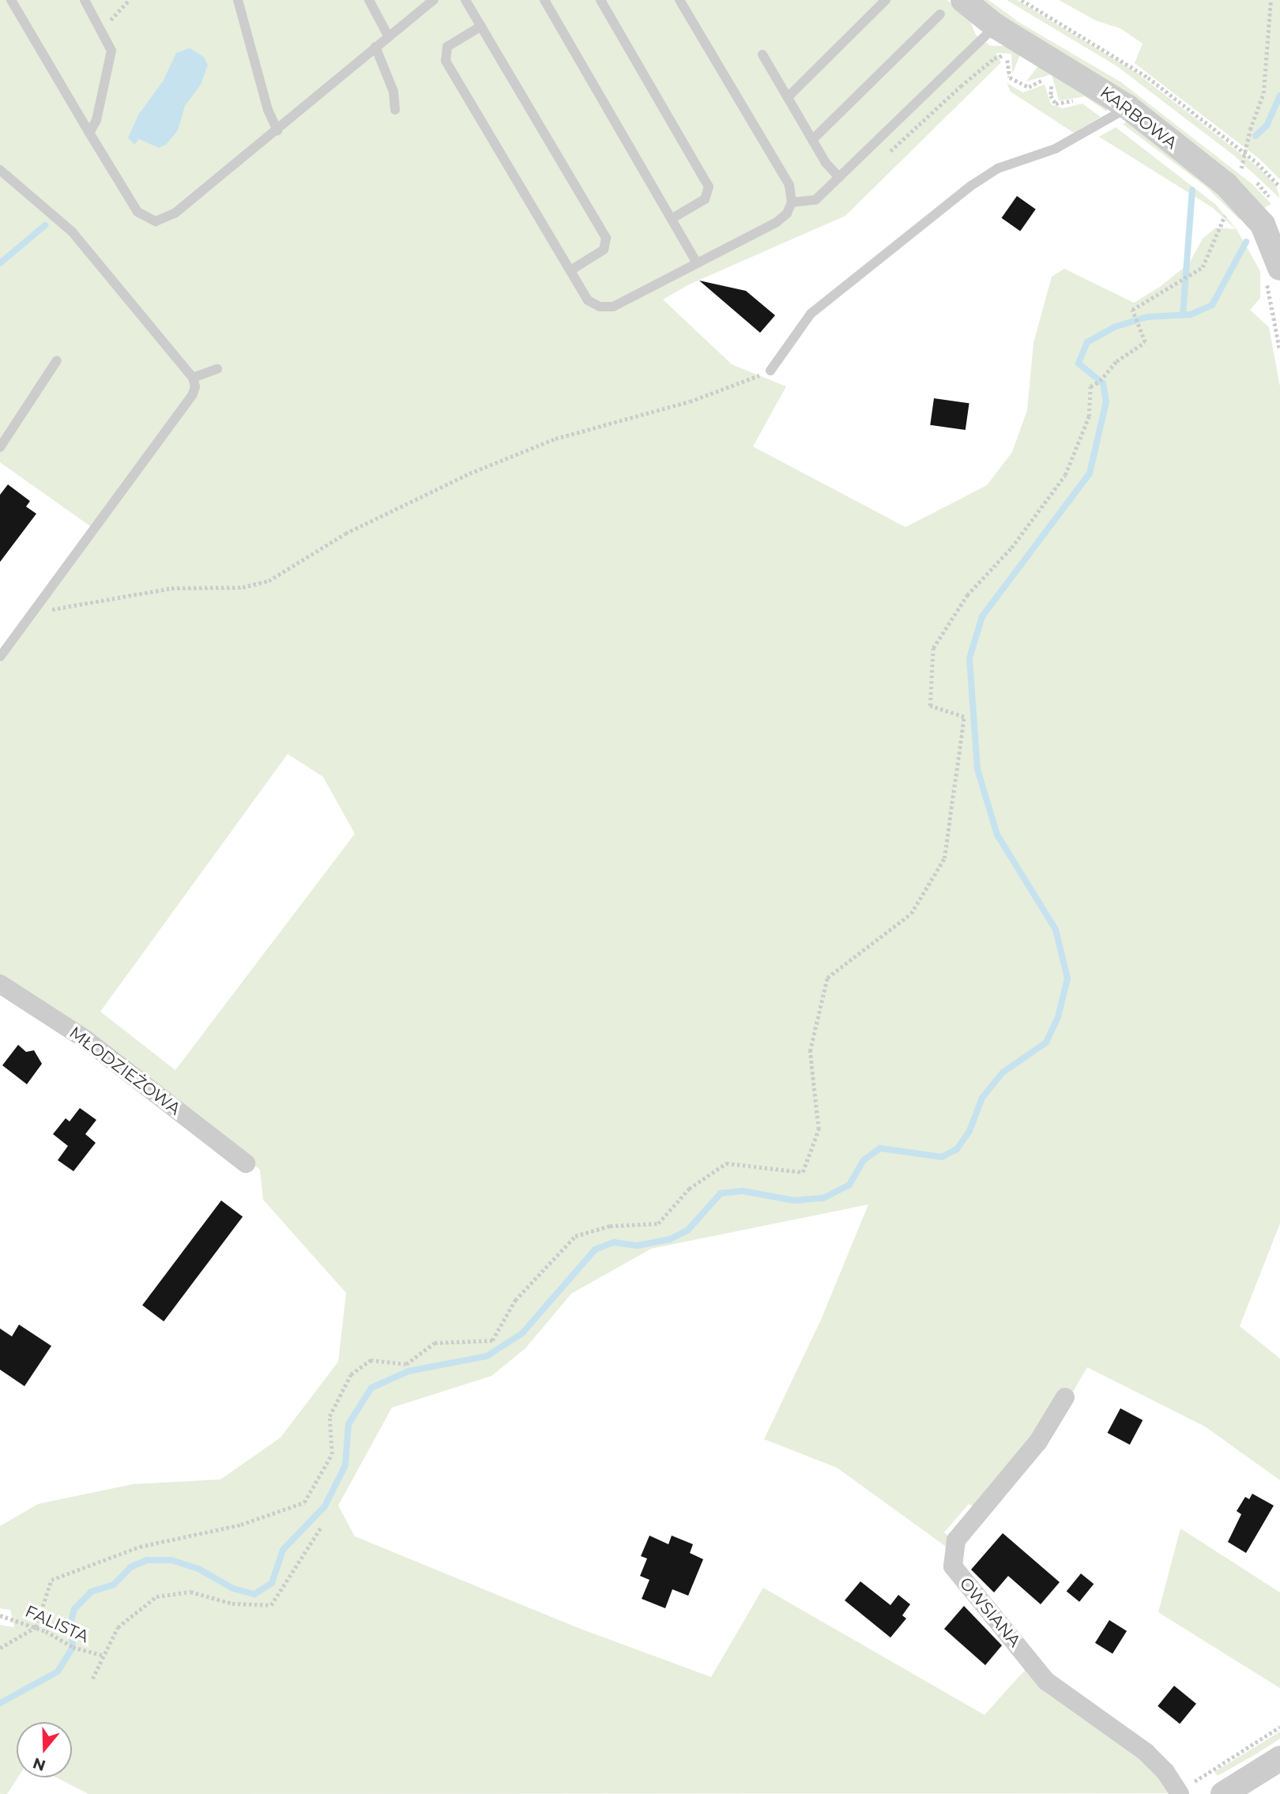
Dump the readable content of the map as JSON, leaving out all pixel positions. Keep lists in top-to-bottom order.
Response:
{
  "streets": {
    "street": ["KARBOWA", "MŁODZIEŻOWA", "OWSIANA"],
    "path": ["FALISTA"]
  },
  "north": "bottom"
}
